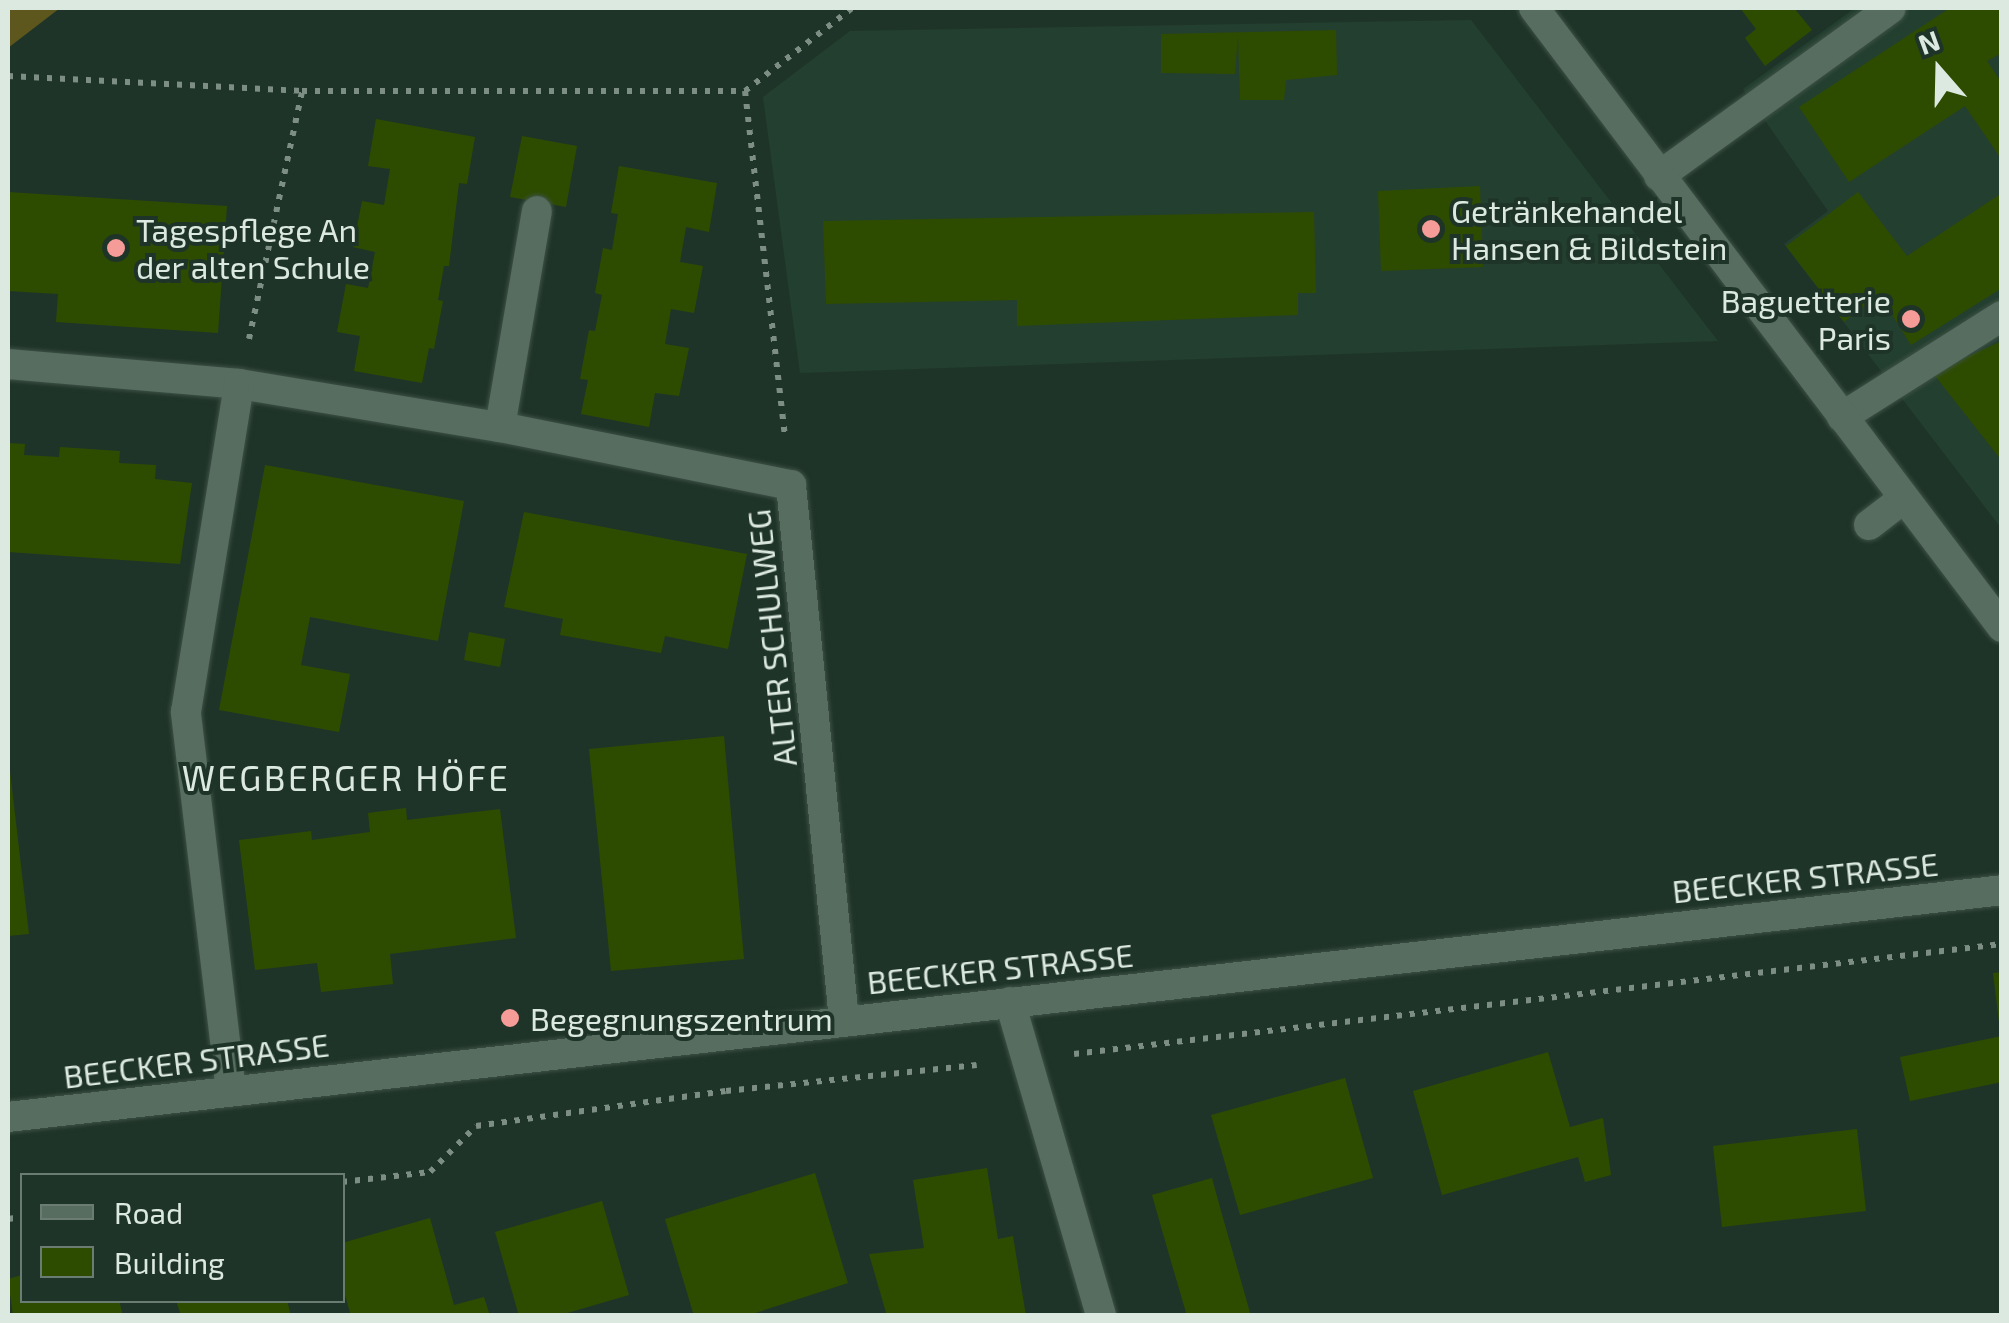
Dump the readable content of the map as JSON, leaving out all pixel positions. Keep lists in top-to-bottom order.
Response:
{
  "streets": {
    "street": ["ALTER SCHULWEG", "BEECKER STRASSE"]
  },
  "crossings": [
    ["ALTER SCHULWEG", "BEECKER STRASSE"]
  ],
  "districts": ["WEGBERGER HÖFE"],
  "places": [
    "Getränkehandel Hansen & Bildstein",
    "Tagespflege An der alten Schule",
    "Baguetterie Paris",
    "Begegnungszentrum"
  ],
  "legend": ["Road", "Building"],
  "north": "top"
}
